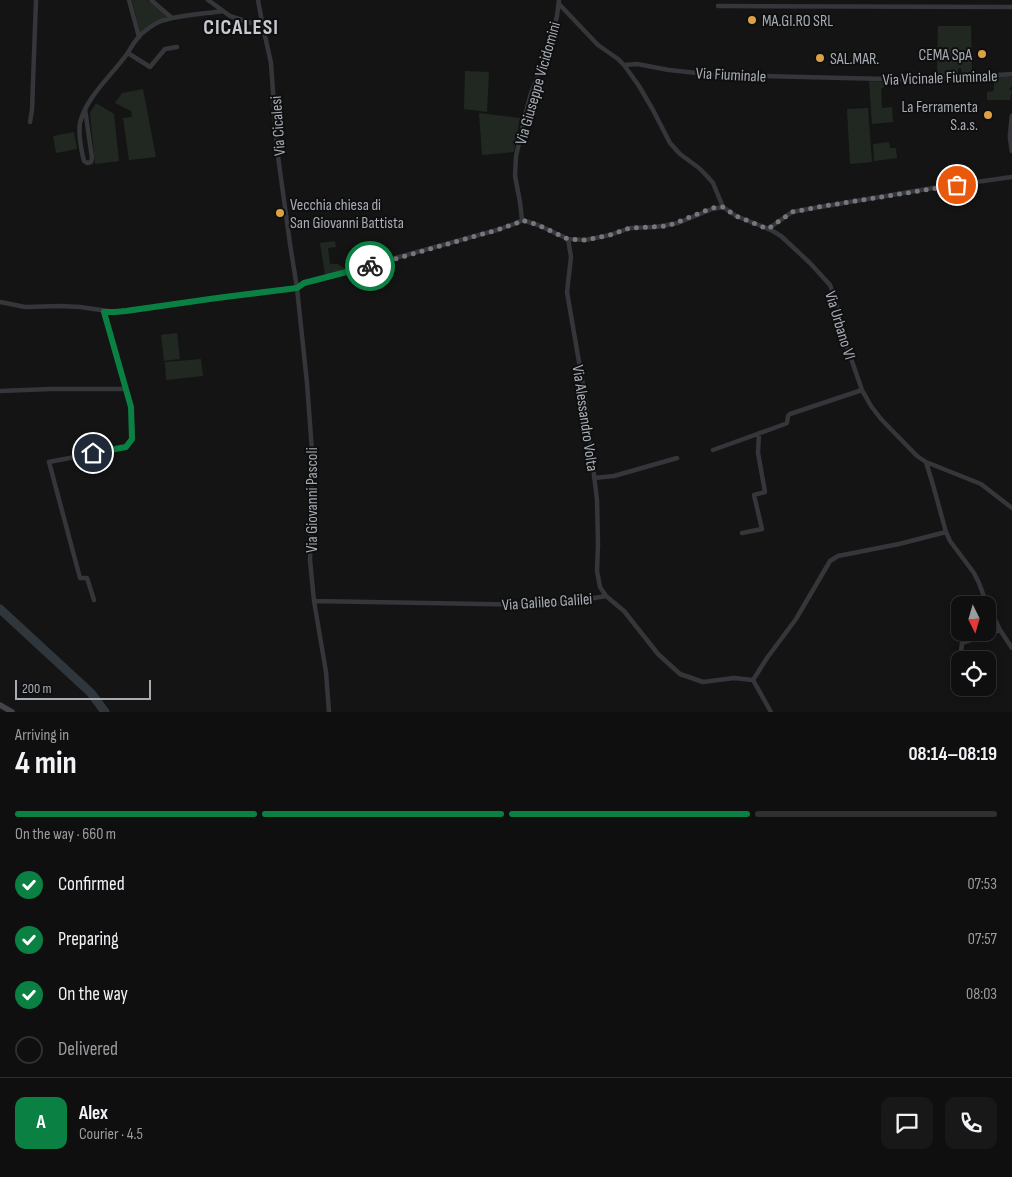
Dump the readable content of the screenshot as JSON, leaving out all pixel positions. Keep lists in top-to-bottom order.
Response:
{
  "streets": {
    "street": [
      "Via Fiuminale",
      "Via Vicinale Fiuminale",
      "Via Giuseppe Vicidomini",
      "Via Cicalesi",
      "Via Urbano VI",
      "Via Alessandro Volta",
      "Via Giovanni Pascoli",
      "Via Galileo Galilei"
    ]
  },
  "crossings": [
    ["Via Fiuminale", "Via Vicinale Fiuminale"],
    ["Via Cicalesi", "Via Giovanni Pascoli"],
    ["Via Alessandro Volta", "Via Galileo Galilei"],
    ["Via Giovanni Pascoli", "Via Galileo Galilei"]
  ],
  "districts": ["CICALESI"],
  "places": [
    "MA.GI.RO SRL",
    "CEMA SpA",
    "SAL.MAR.",
    "La Ferramenta S.a.s.",
    "Vecchia chiesa di San Giovanni Battista"
  ],
  "scale_bar": "200 m",
  "north": "bottom",
  "page": {
    "scale": "200 m",
    "heading": ["4 min", "Arriving in", "08:14–08:19"],
    "panel": ["Alex", "Courier · 4.5"],
    "bar": "On the way · 660 m",
    "list": [
      ["Confirmed", "07:53"],
      ["Preparing", "07:57"],
      ["On the way", "08:03"],
      "Delivered"
    ],
    "round": "A"
  }
}
